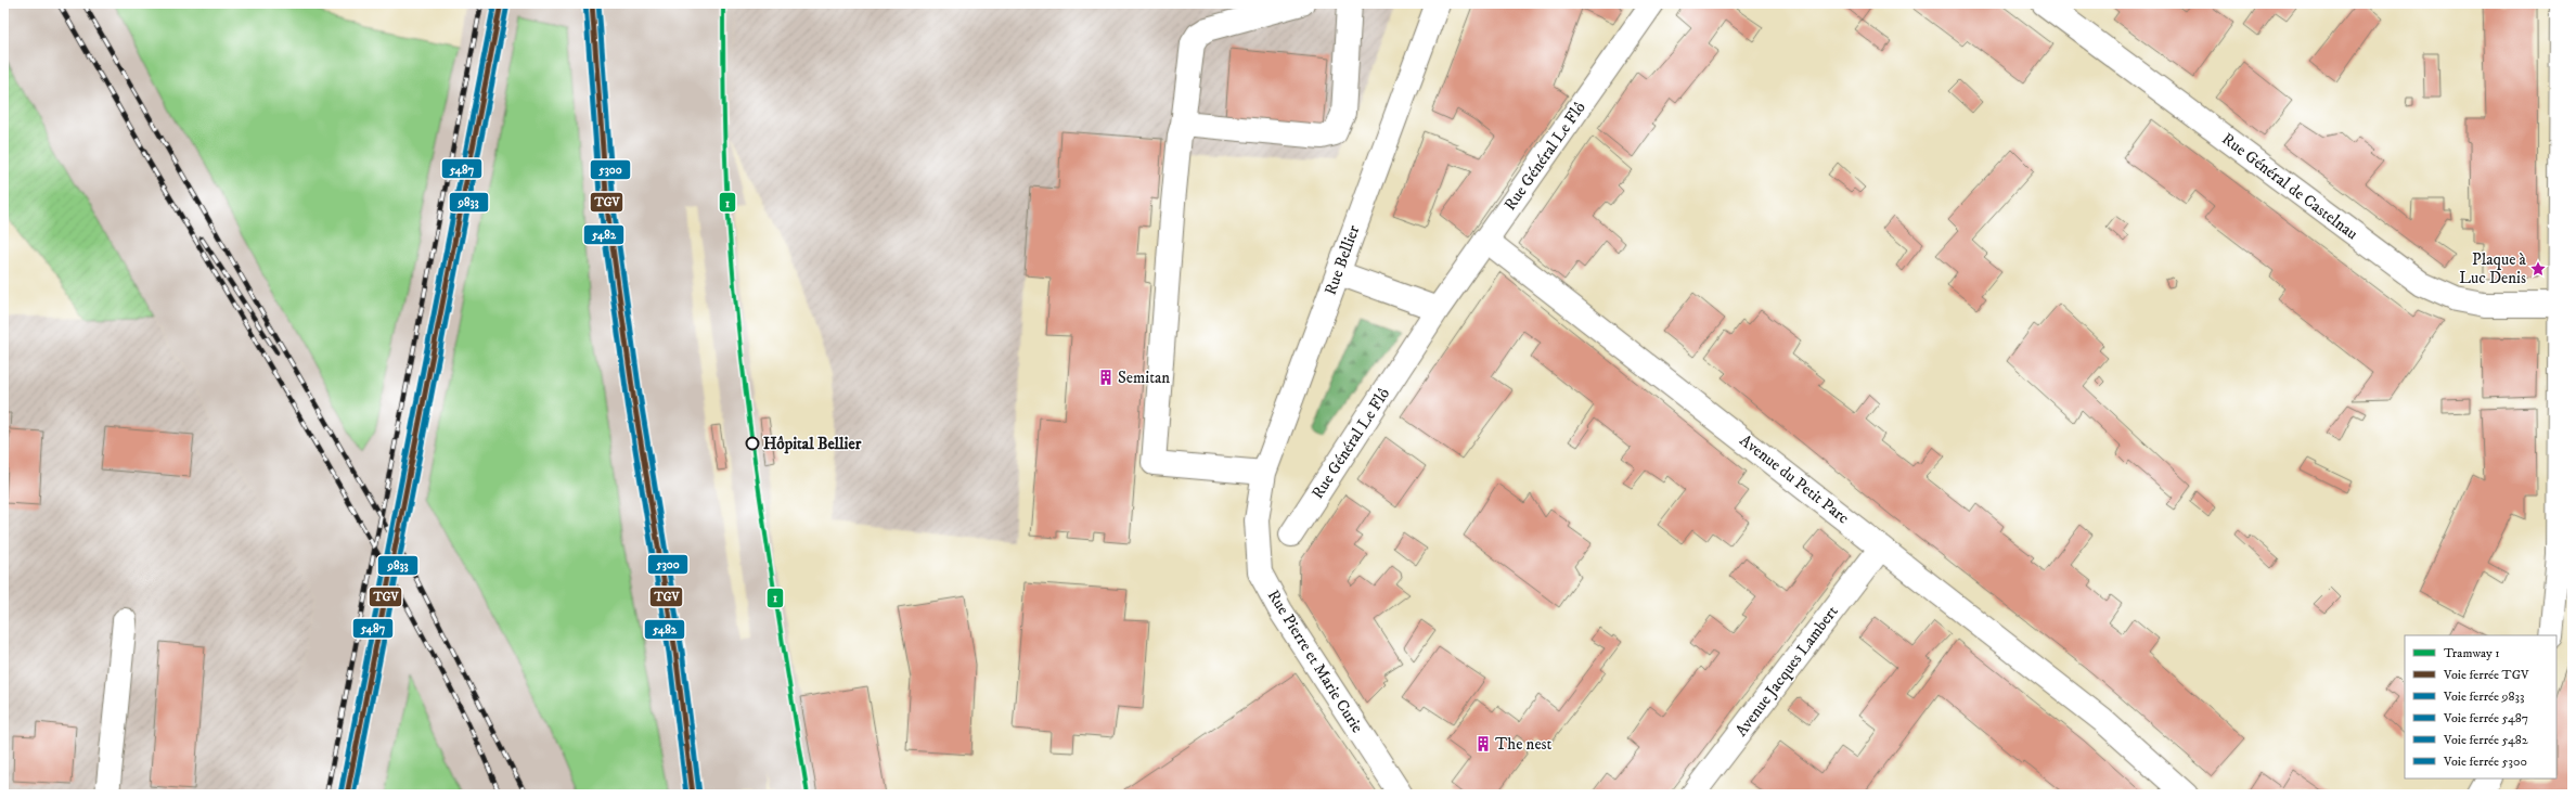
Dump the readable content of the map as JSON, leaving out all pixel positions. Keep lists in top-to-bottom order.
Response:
{
  "streets": {
    "street": [
      "Rue Général Le Flô",
      "Rue Général de Castelnau",
      "Rue Bellier",
      "Avenue du Petit Parc",
      "Rue Pierre et Marie Curie",
      "Avenue Jacques Lambert"
    ]
  },
  "crossings": [
    ["Rue Général Le Flô", "Avenue du Petit Parc"],
    ["Rue Bellier", "Rue Pierre et Marie Curie"],
    ["Avenue du Petit Parc", "Avenue Jacques Lambert"]
  ],
  "places": {
    "place": ["Plaque à Luc Denis"],
    "building": ["Semitan", "The nest"],
    "other": ["Hôpital Bellier"]
  },
  "lines": [
    "tram line 1",
    "rail line TGV",
    "rail line 5487",
    "rail line 5482",
    "rail line 5300",
    "rail line 9833"
  ],
  "legend": [
    "Tramway 1",
    "Voie ferrée TGV",
    "Voie ferrée 9833",
    "Voie ferrée 5487",
    "Voie ferrée 5482",
    "Voie ferrée 5300"
  ]
}
